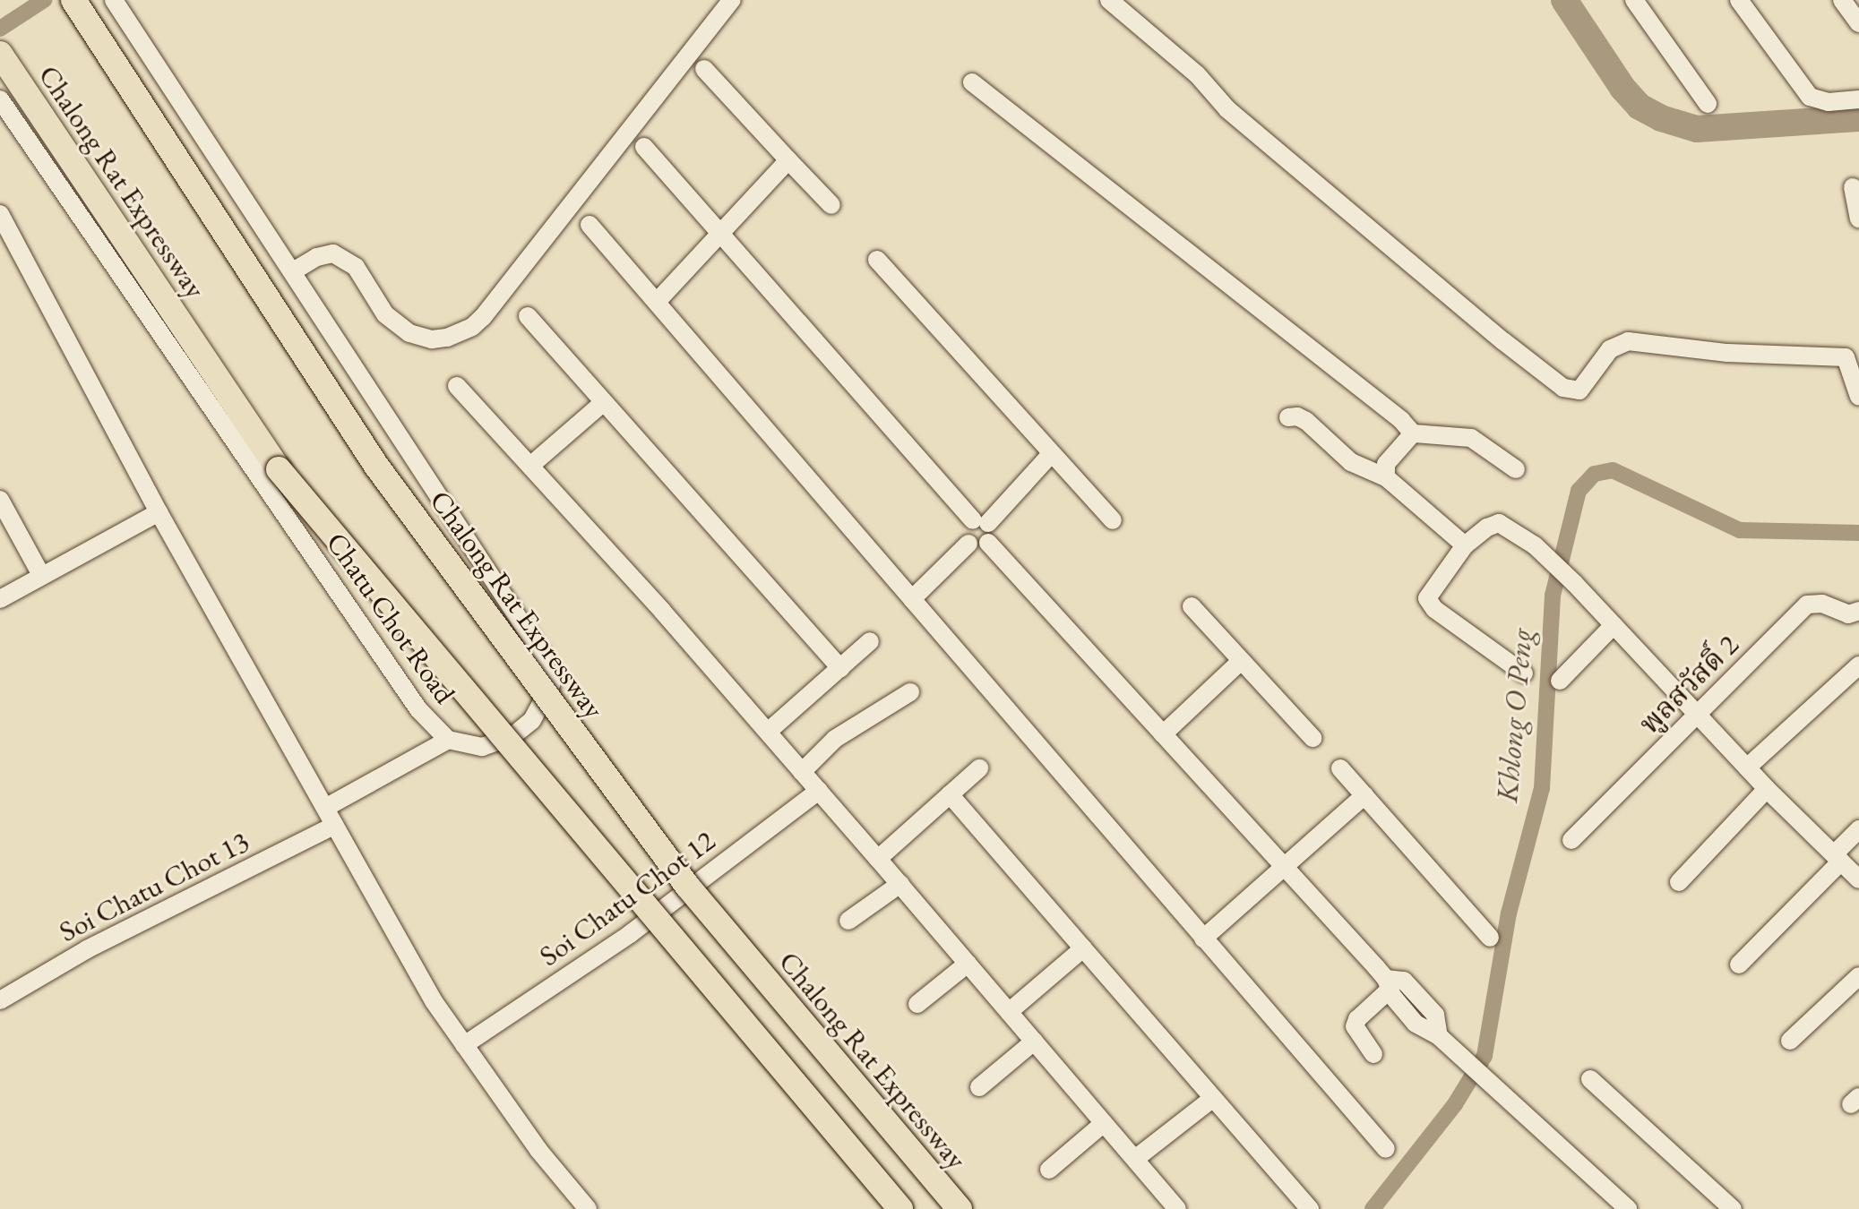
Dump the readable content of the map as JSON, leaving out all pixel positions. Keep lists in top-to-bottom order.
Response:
{
  "streets": {
    "highway": ["Chalong Rat Expressway"],
    "street": [
      "Chatu Chot Road",
      "พูลสวัสดิ์ 2",
      "Soi Chatu Chot 13",
      "Soi Chatu Chot 12"
    ]
  },
  "water": ["Khlong O Peng"]
}
